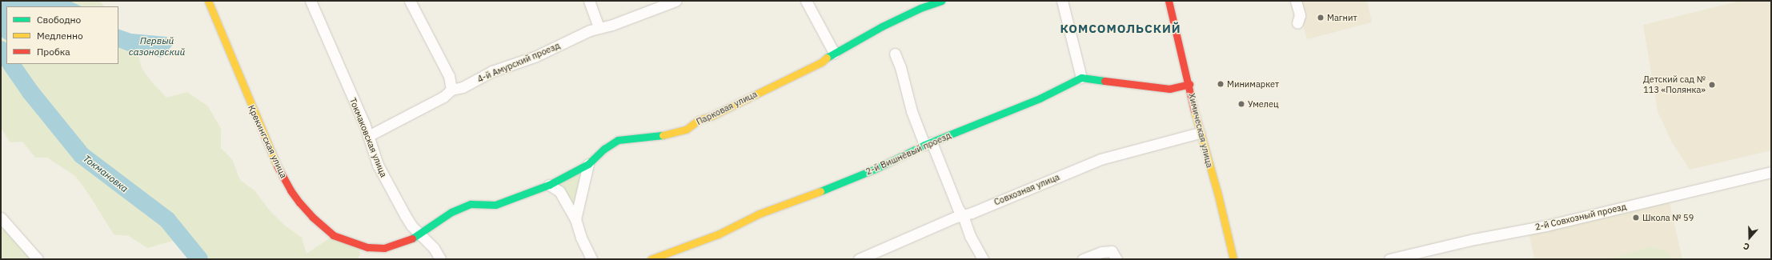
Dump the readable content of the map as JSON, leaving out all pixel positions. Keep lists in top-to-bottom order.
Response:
{
  "streets": {
    "street": [
      "4-й Амурский проезд",
      "Парковая улица",
      "Химическая улица",
      "Токмаковская улица",
      "Крекингская улица",
      "2-й Вишнёвый проезд",
      "Совхозная улица",
      "2-й Совхозный проезд"
    ]
  },
  "crossings": [
    ["4-й Амурский проезд", "Токмаковская улица"],
    ["Парковая улица", "Токмаковская улица"],
    ["Парковая улица", "Крекингская улица"],
    ["Химическая улица", "Совхозная улица"]
  ],
  "districts": ["КОМСОМОЛЬСКИЙ"],
  "water": ["Первый сазоновский", "Токмановка"],
  "places": [
    "Магнит",
    "Минимаркет",
    "Детский сад № 113 «Полянка»",
    "Умелец",
    "Школа № 59"
  ],
  "legend": ["Свободно", "Медленно", "Пробка"],
  "north": "bottom"
}
